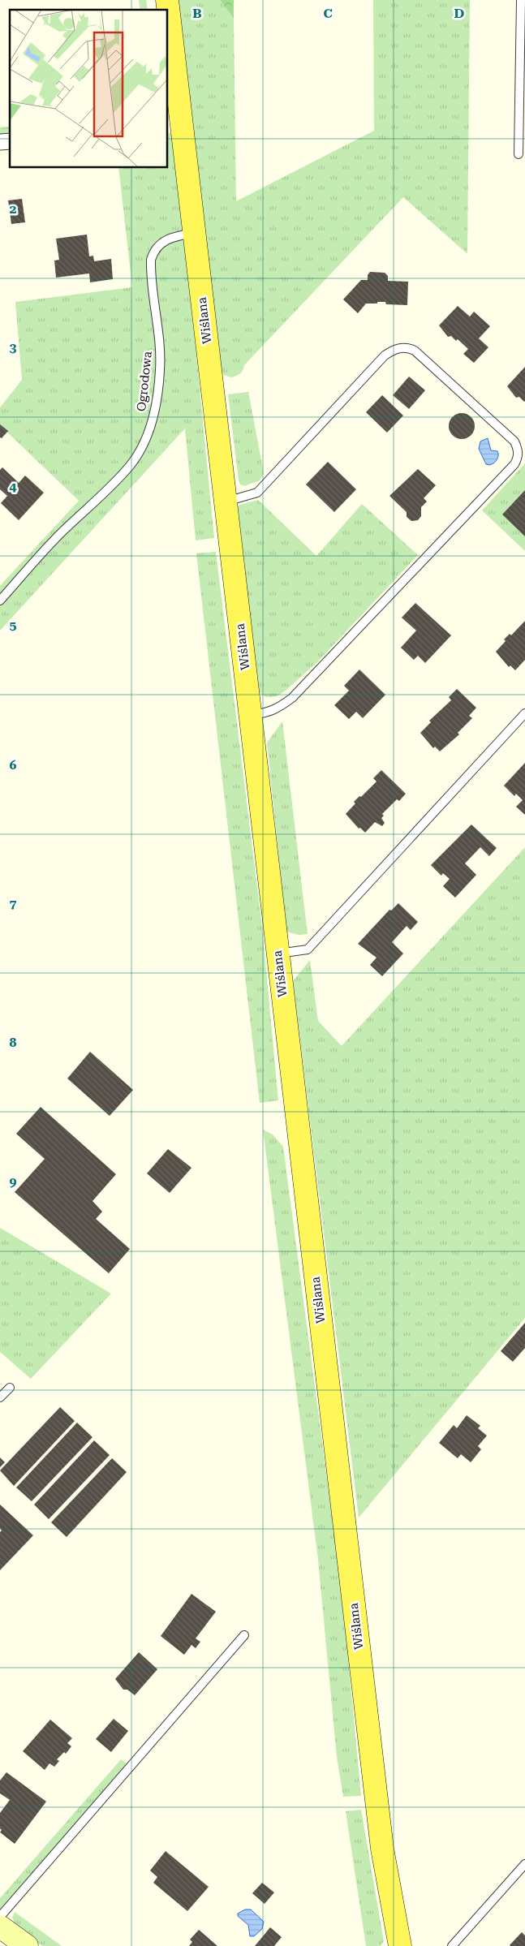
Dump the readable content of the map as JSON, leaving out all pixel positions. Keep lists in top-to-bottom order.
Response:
{
  "streets": {
    "main road": ["Wiślana"],
    "lane": ["Ogrodowa"]
  },
  "crossings": [
    ["Wiślana", "Ogrodowa"]
  ],
  "grid": {
    "columns": ["B", "C", "D"],
    "rows": [
      "2",
      "3",
      "4",
      "5",
      "6",
      "7",
      "8",
      "9"
    ]
  }
}
